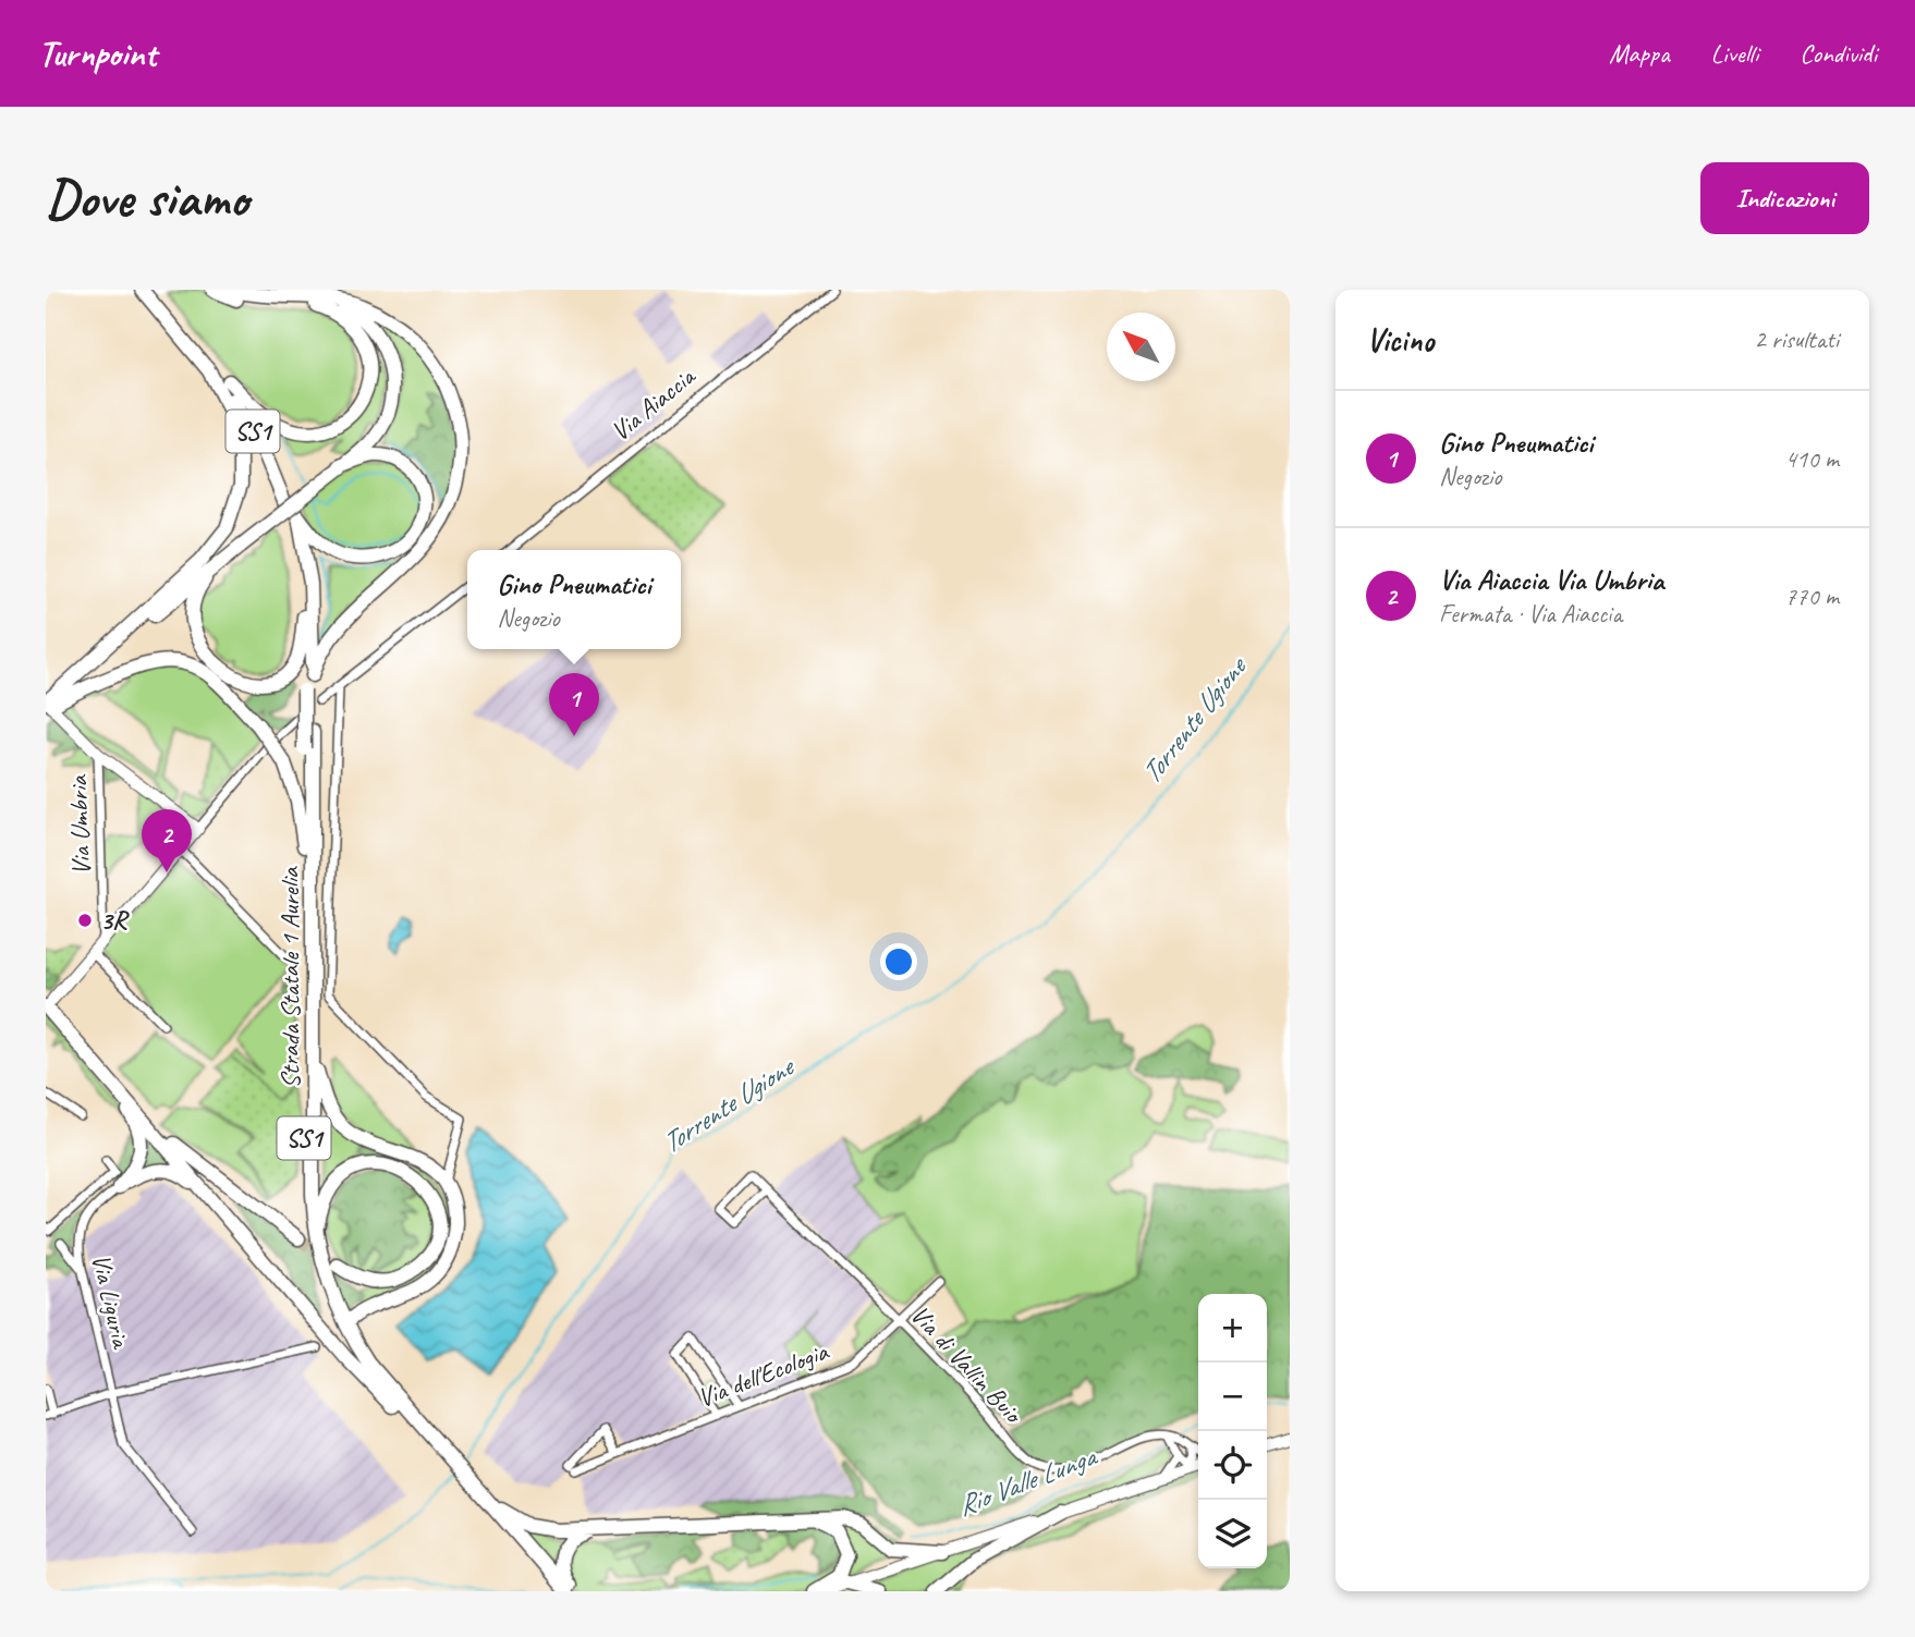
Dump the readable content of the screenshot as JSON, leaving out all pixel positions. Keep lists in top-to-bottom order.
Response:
{
  "streets": {
    "highway": ["SS1", "Strada Statale 1 Aurelia"],
    "street": [
      "Via Aiaccia",
      "Via Umbria",
      "Via Liguria",
      "Via di Vallin Buio",
      "Via dell'Ecologia"
    ]
  },
  "crossings": [
    ["Via di Vallin Buio", "Via dell'Ecologia"]
  ],
  "water": ["Torrente Ugione", "Rio Valle Lunga"],
  "places": ["3R"],
  "north": "top left",
  "page": {
    "header": "Turnpoint",
    "nav": ["Mappa", "Livelli", "Condividi"],
    "buttons": "Indicazioni",
    "title": "Dove siamo",
    "heading": ["Vicino", "2 risultati"],
    "list": [
      {
        "mark": "1",
        "name": "Gino Pneumatici",
        "note": "Negozio",
        "value": "410 m"
      },
      {
        "mark": "2",
        "name": "Via Aiaccia Via Umbria",
        "note": "Fermata · Via Aiaccia",
        "value": "770 m"
      }
    ],
    "popup": ["Gino Pneumatici", "Negozio"],
    "pins": ["1", "2"],
    "map_buttons": ["+", "−"]
  }
}
